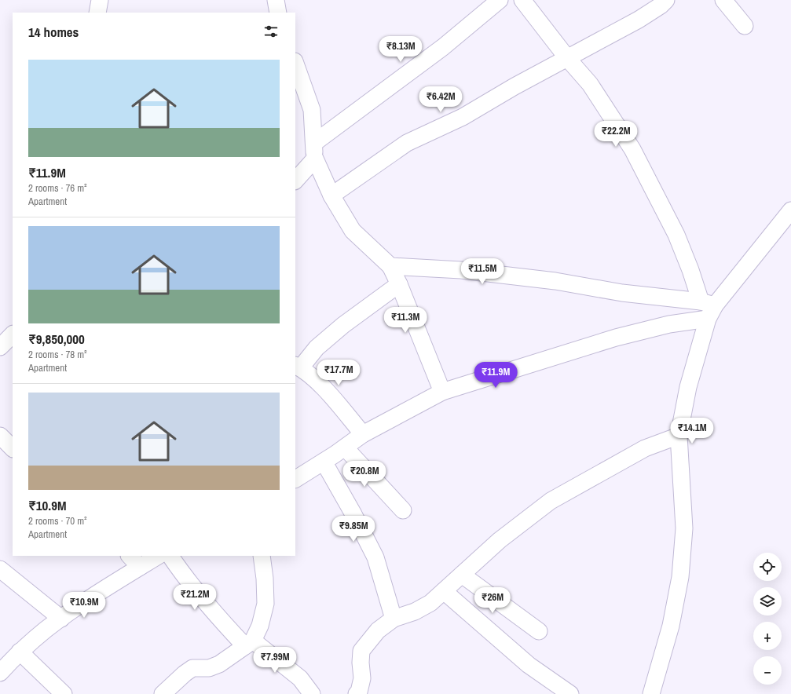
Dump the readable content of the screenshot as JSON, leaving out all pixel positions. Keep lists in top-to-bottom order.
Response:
{
  "page": {
    "heading": "14 homes",
    "price": [
      "₹8.13M",
      "₹6.42M",
      "₹22.2M",
      "₹11.5M",
      "₹11.3M",
      "₹17.7M",
      "₹11.9M",
      "₹14.1M",
      "₹20.8M",
      "₹9.85M",
      "₹21.2M",
      "₹26M",
      "₹10.9M",
      "₹7.99M"
    ],
    "list": [
      {
        "name": "₹11.9M",
        "note": "2 rooms · 76 m² · Apartment"
      },
      {
        "name": "₹9,850,000",
        "note": "2 rooms · 78 m² · Apartment"
      },
      {
        "name": "₹10.9M",
        "note": "2 rooms · 70 m² · Apartment"
      }
    ],
    "map_buttons": ["+", "−"]
  }
}
